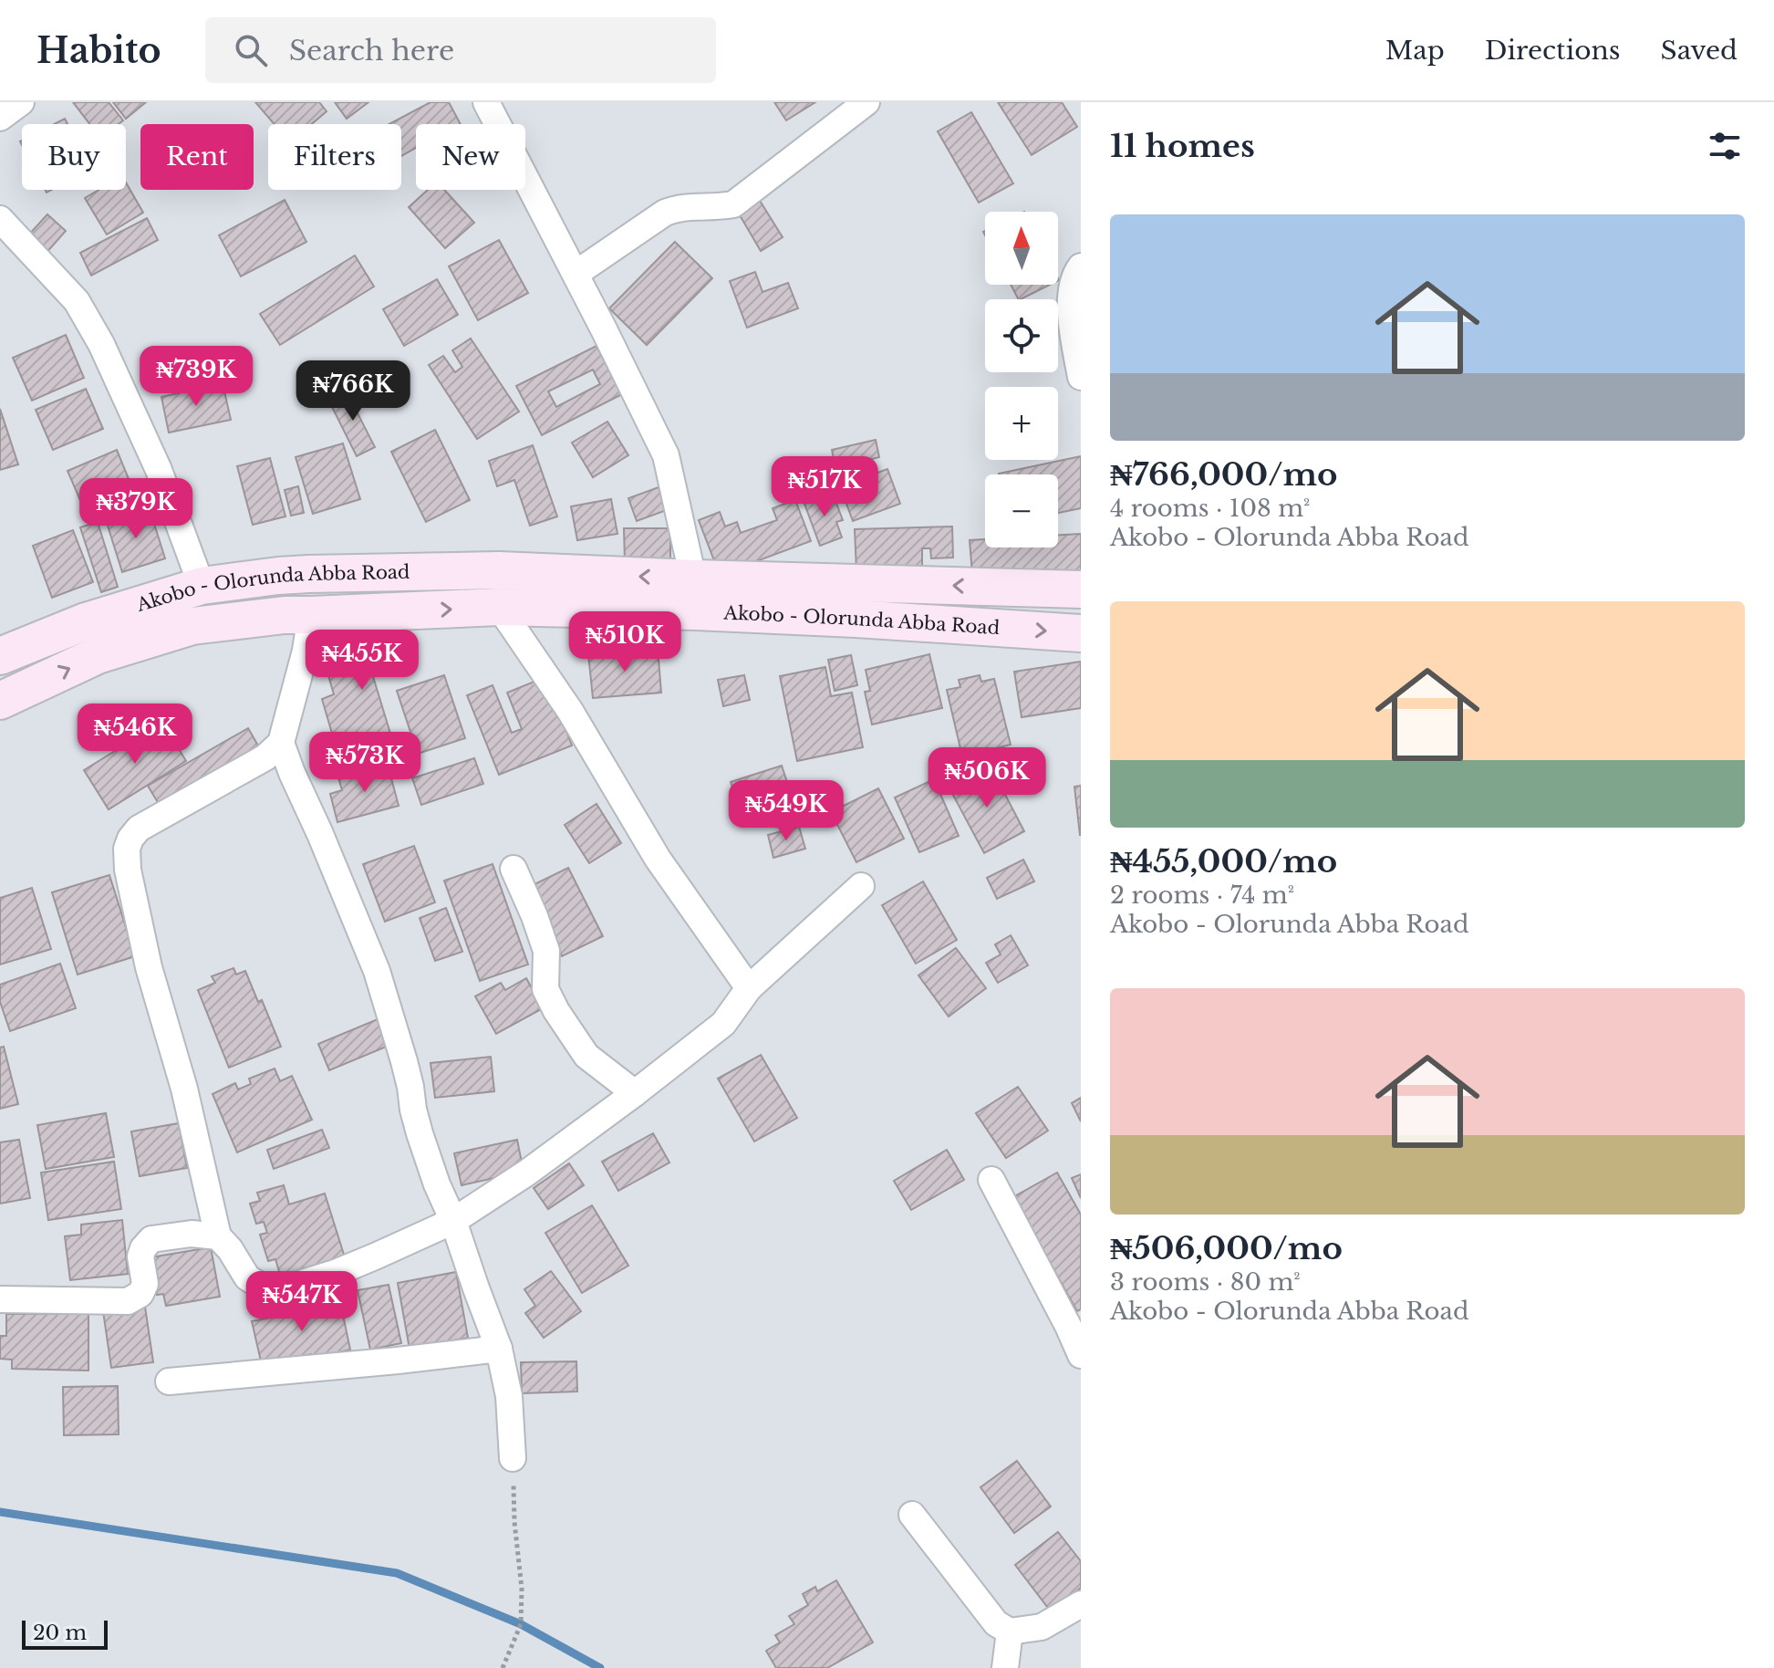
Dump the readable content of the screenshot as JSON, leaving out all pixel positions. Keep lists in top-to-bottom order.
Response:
{
  "streets": {
    "main road": ["Akobo - Olorunda Abba Road"]
  },
  "scale_bar": "20 m",
  "north": "top",
  "page": {
    "header": "Habito",
    "search": "Search here",
    "nav": ["Map", "Directions", "Saved"],
    "heading": "11 homes",
    "chip": [
      "Buy",
      "Rent",
      "Filters",
      "New"
    ],
    "list": [
      {
        "name": "₦766,000/mo",
        "note": "4 rooms · 108 m² · Akobo - Olorunda Abba Road"
      },
      {
        "name": "₦455,000/mo",
        "note": "2 rooms · 74 m² · Akobo - Olorunda Abba Road"
      },
      {
        "name": "₦506,000/mo",
        "note": "3 rooms · 80 m² · Akobo - Olorunda Abba Road"
      }
    ],
    "map_buttons": ["+", "−"],
    "price": [
      "₦739K",
      "₦766K",
      "₦517K",
      "₦379K",
      "₦510K",
      "₦455K",
      "₦546K",
      "₦573K",
      "₦506K",
      "₦549K",
      "₦547K"
    ],
    "scale": "20 m"
  }
}
